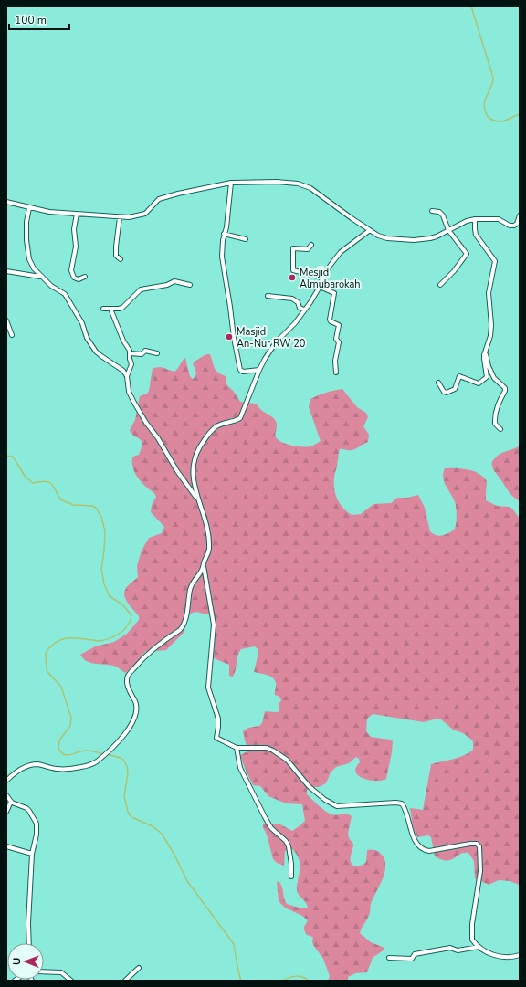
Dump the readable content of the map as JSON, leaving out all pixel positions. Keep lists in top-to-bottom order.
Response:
{
  "places": ["Mesjid Almubarokah", "Masjid An-Nur RW 20"],
  "scale_bar": "100 m",
  "north": "left"
}
